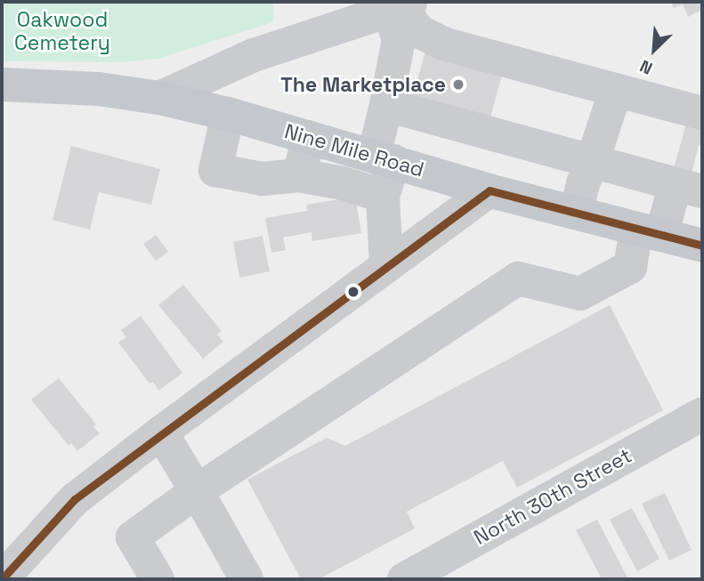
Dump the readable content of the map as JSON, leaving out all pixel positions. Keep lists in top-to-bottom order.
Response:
{
  "streets": {
    "main road": ["Nine Mile Road"],
    "street": ["North 30th Street"]
  },
  "parks": ["Oakwood Cemetery"],
  "places": ["The Marketplace"],
  "north": "bottom left"
}
